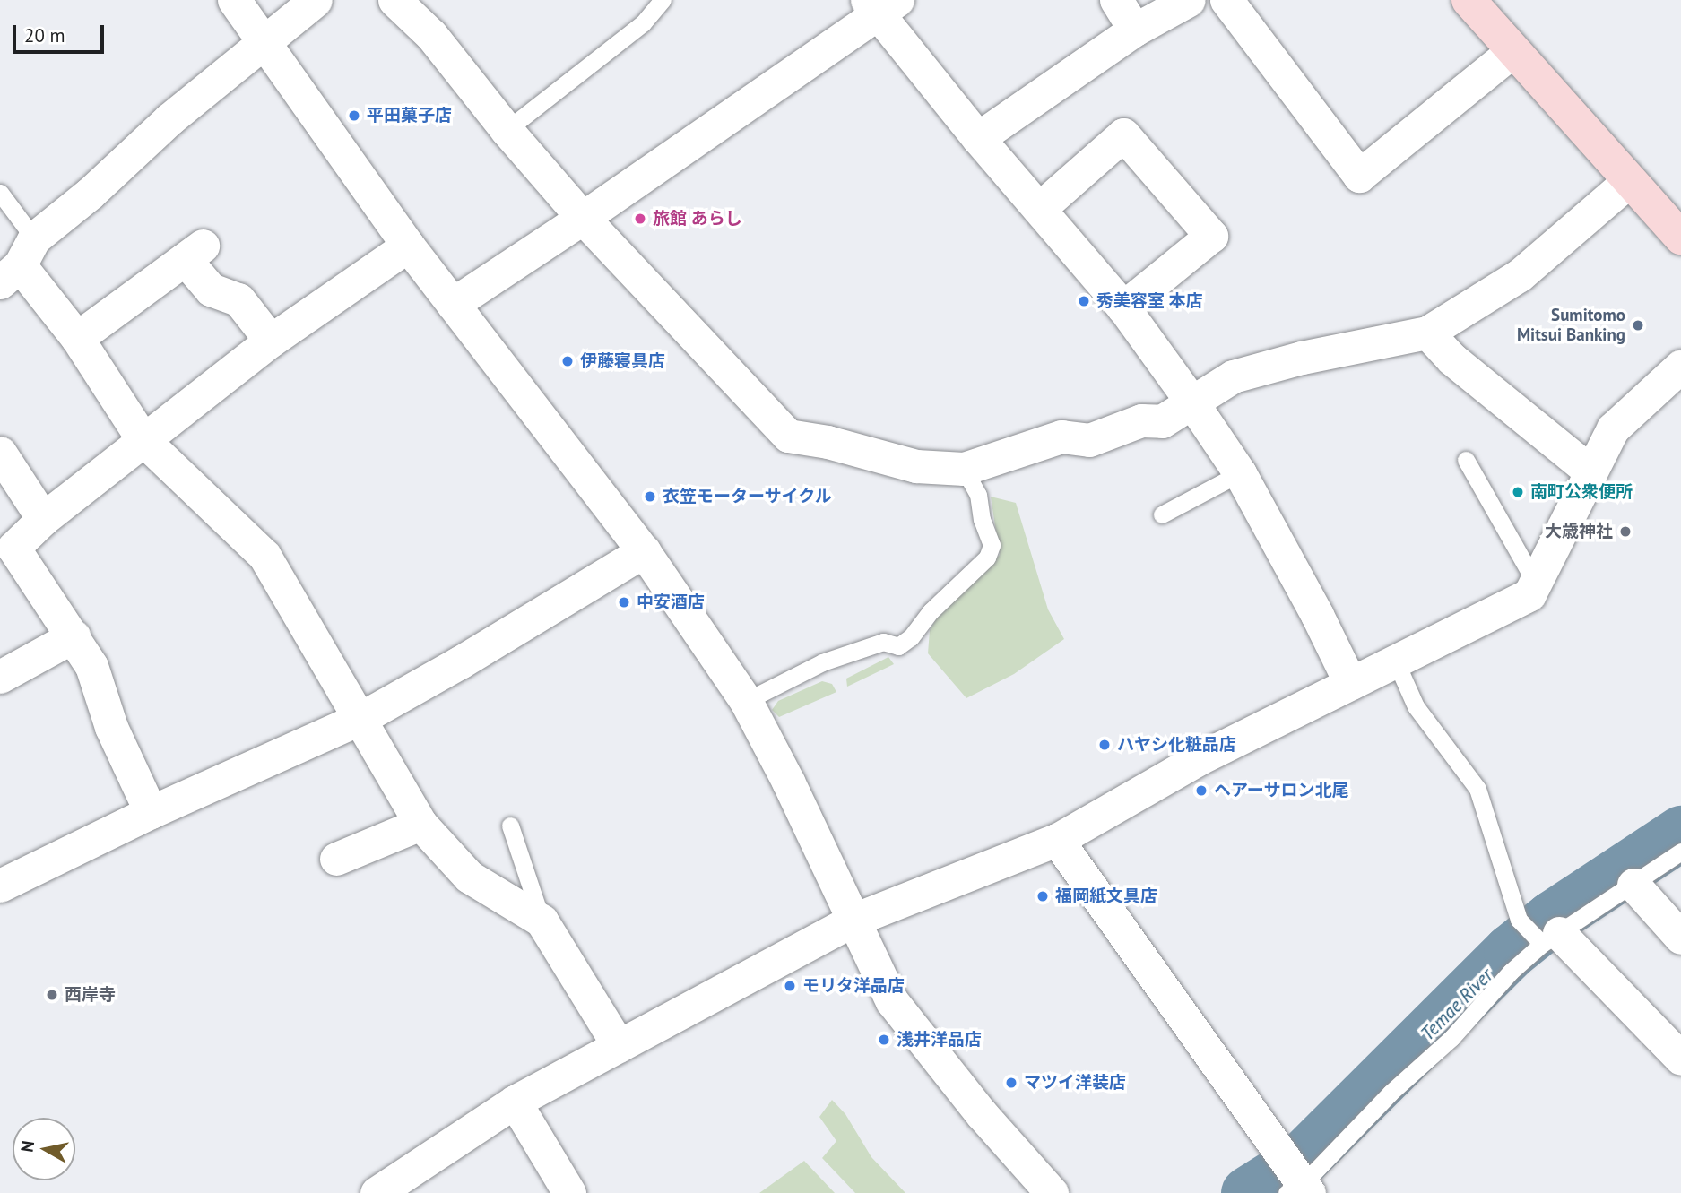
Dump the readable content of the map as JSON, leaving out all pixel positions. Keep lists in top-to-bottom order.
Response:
{
  "water": ["Temae River"],
  "places": [
    "平田菓子店",
    "旅館 あらし",
    "秀美容室 本店",
    "Sumitomo Mitsui Banking",
    "伊藤寝具店",
    "南町公衆便所",
    "衣笠モーターサイクル",
    "大歳神社",
    "中安酒店",
    "ハヤシ化粧品店",
    "ヘアーサロン北尾",
    "福岡紙文具店",
    "モリタ洋品店",
    "西岸寺",
    "浅井洋品店",
    "マツイ洋装店"
  ],
  "scale_bar": "20 m",
  "north": "left"
}
